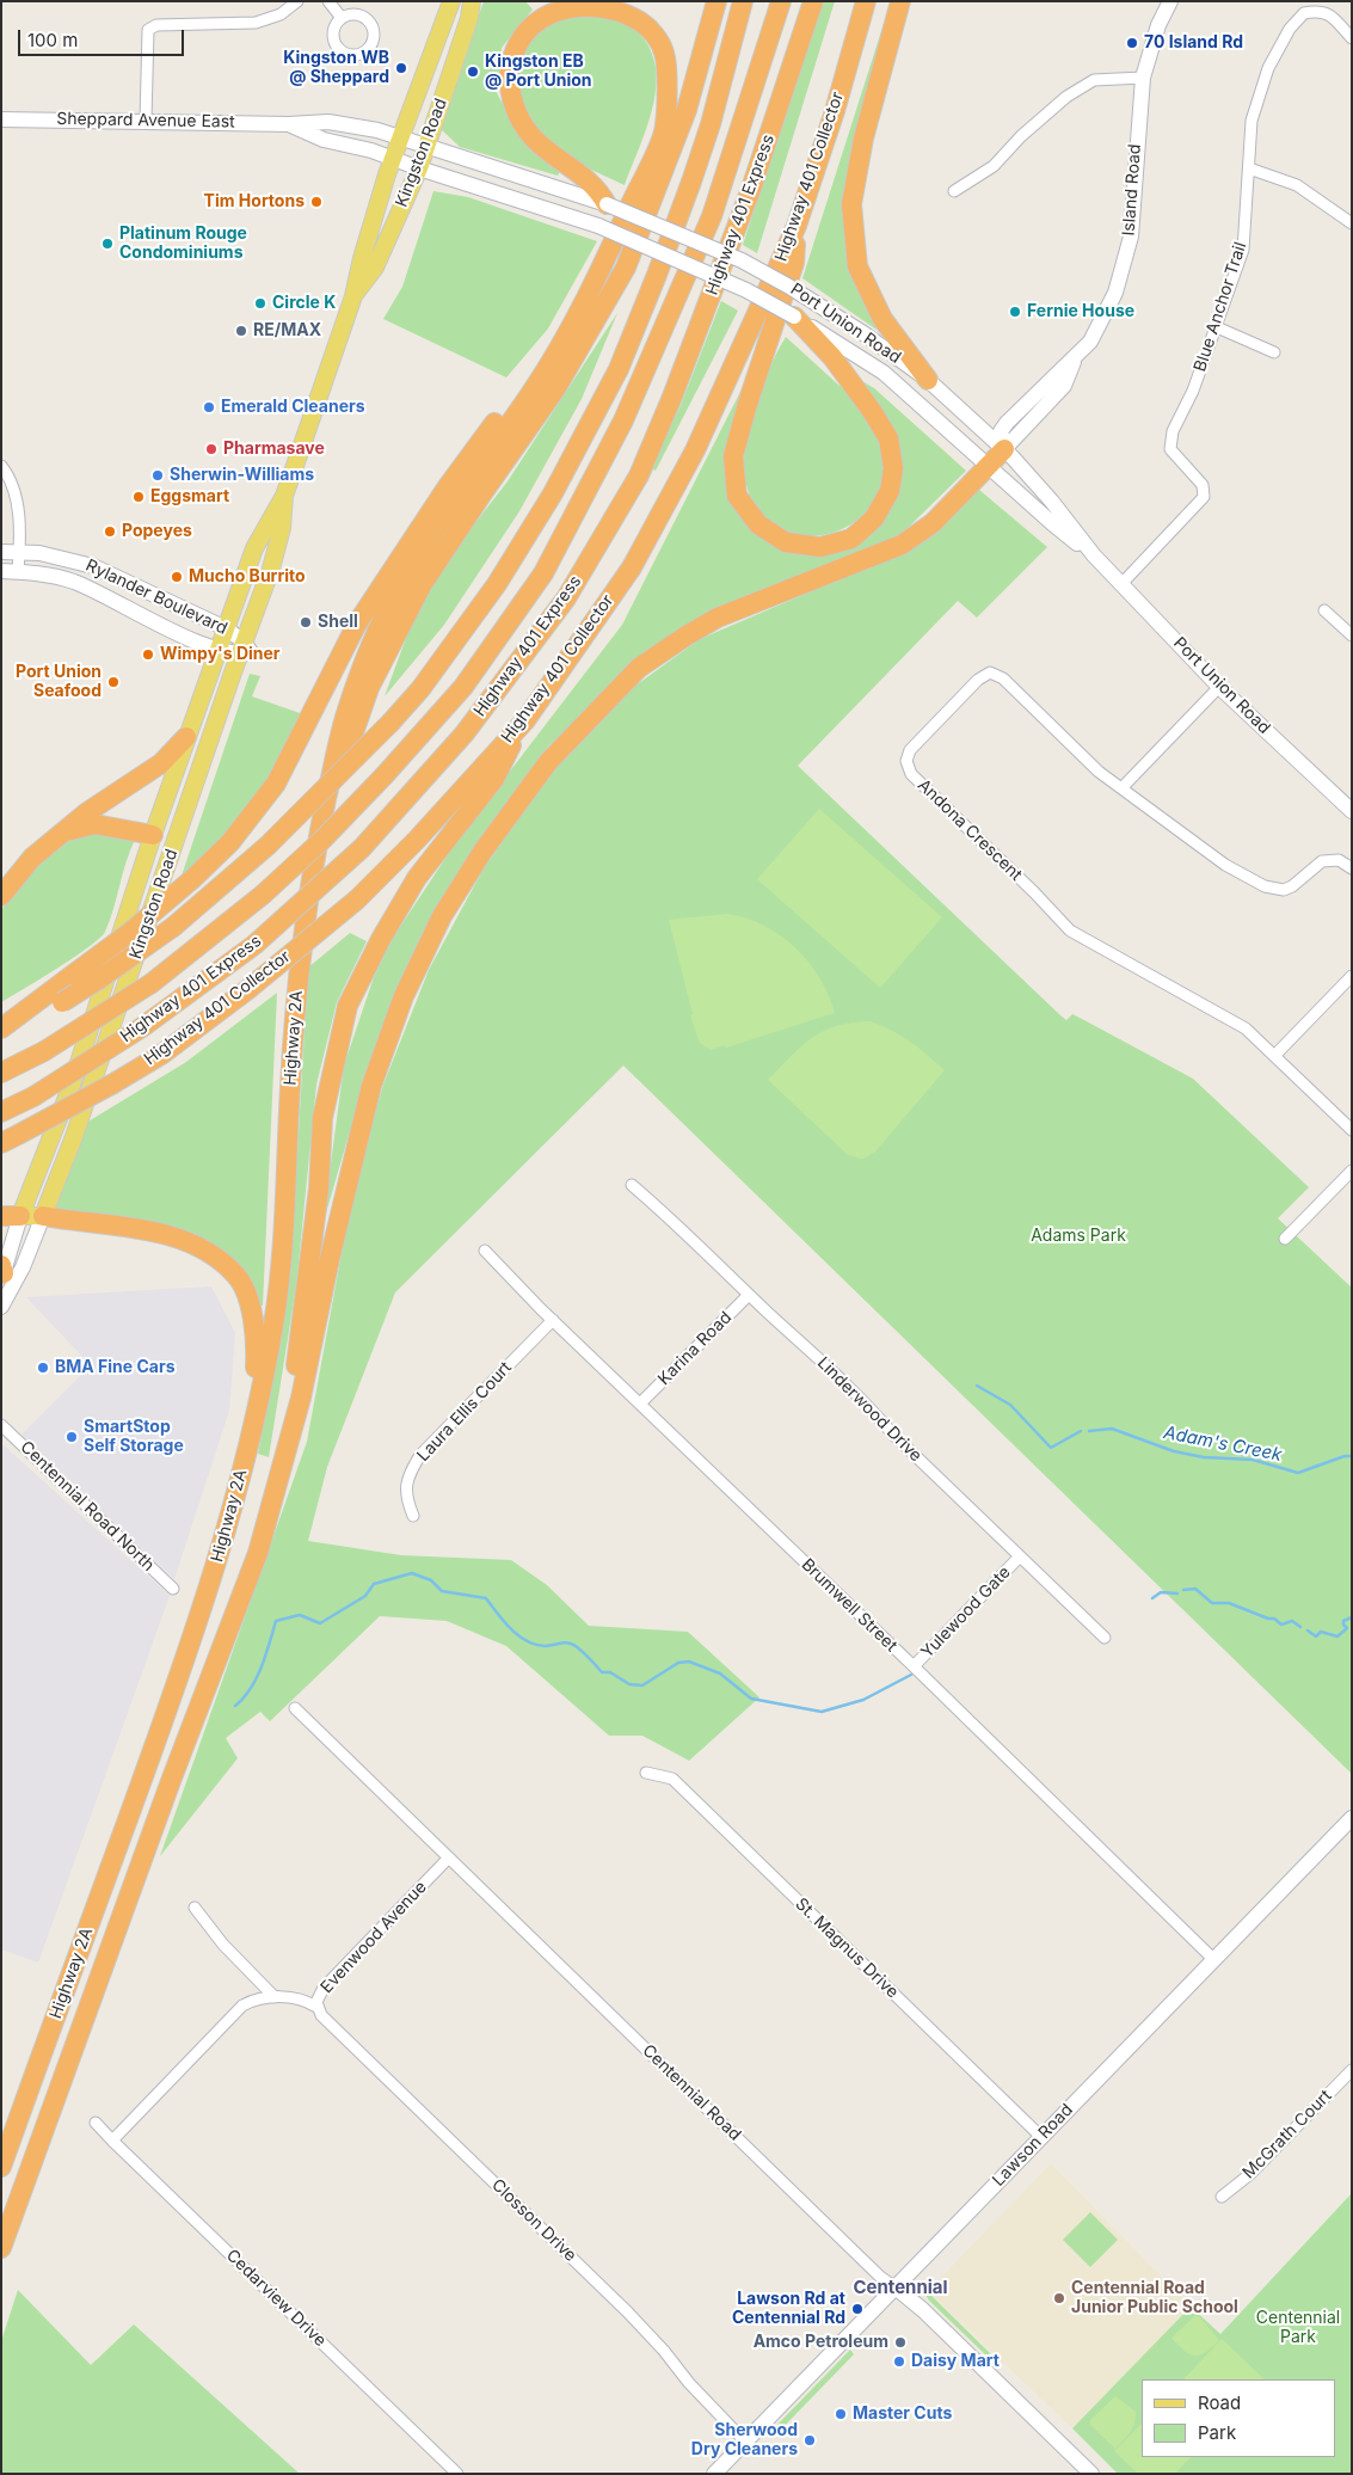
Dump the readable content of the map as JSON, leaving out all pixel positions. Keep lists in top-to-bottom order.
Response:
{
  "streets": {
    "highway": ["Highway 401 Collector", "Highway 401 Express", "Highway 2A"],
    "main road": [
      "Sheppard Avenue East",
      "Kingston Road",
      "Island Road",
      "Port Union Road",
      "Rylander Boulevard",
      "Centennial Road",
      "Lawson Road"
    ],
    "street": [
      "Blue Anchor Trail",
      "Andona Crescent",
      "Karina Road",
      "Linderwood Drive",
      "Laura Ellis Court",
      "Centennial Road North",
      "Brumwell Street",
      "Yulewood Gate",
      "Evenwood Avenue",
      "St. Magnus Drive",
      "McGrath Court",
      "Closson Drive",
      "Cedarview Drive"
    ]
  },
  "crossings": [
    ["Sheppard Avenue East", "Kingston Road"],
    ["Sheppard Avenue East", "Port Union Road"],
    ["Kingston Road", "Port Union Road"],
    ["Kingston Road", "Rylander Boulevard"],
    ["Island Road", "Port Union Road"],
    ["Blue Anchor Trail", "Port Union Road"],
    ["Karina Road", "Linderwood Drive"],
    ["Karina Road", "Brumwell Street"],
    ["Linderwood Drive", "Yulewood Gate"],
    ["Laura Ellis Court", "Brumwell Street"],
    ["Brumwell Street", "Yulewood Gate"],
    ["Brumwell Street", "Lawson Road"],
    ["Evenwood Avenue", "Centennial Road"],
    ["Evenwood Avenue", "Closson Drive"],
    ["Evenwood Avenue", "Cedarview Drive"],
    ["St. Magnus Drive", "Lawson Road"],
    ["Centennial Road", "Lawson Road"],
    ["Lawson Road", "Closson Drive"]
  ],
  "districts": ["Centennial"],
  "water": ["Adam's Creek"],
  "parks": ["Adams Park", "Centennial Park"],
  "places": [
    "70 Island Rd",
    "Kingston WB @ Sheppard",
    "Kingston EB @ Port Union",
    "Tim Hortons",
    "Platinum Rouge Condominiums",
    "Circle K",
    "Fernie House",
    "RE/MAX",
    "Emerald Cleaners",
    "Pharmasave",
    "Sherwin-Williams",
    "Eggsmart",
    "Popeyes",
    "Mucho Burrito",
    "Shell",
    "Wimpy's Diner",
    "Port Union Seafood",
    "BMA Fine Cars",
    "SmartStop Self Storage",
    "Centennial Road Junior Public School",
    "Lawson Rd at Centennial Rd",
    "Amco Petroleum",
    "Daisy Mart",
    "Master Cuts",
    "Sherwood Dry Cleaners"
  ],
  "legend": ["Road", "Park"],
  "scale_bar": "100 m"
}
